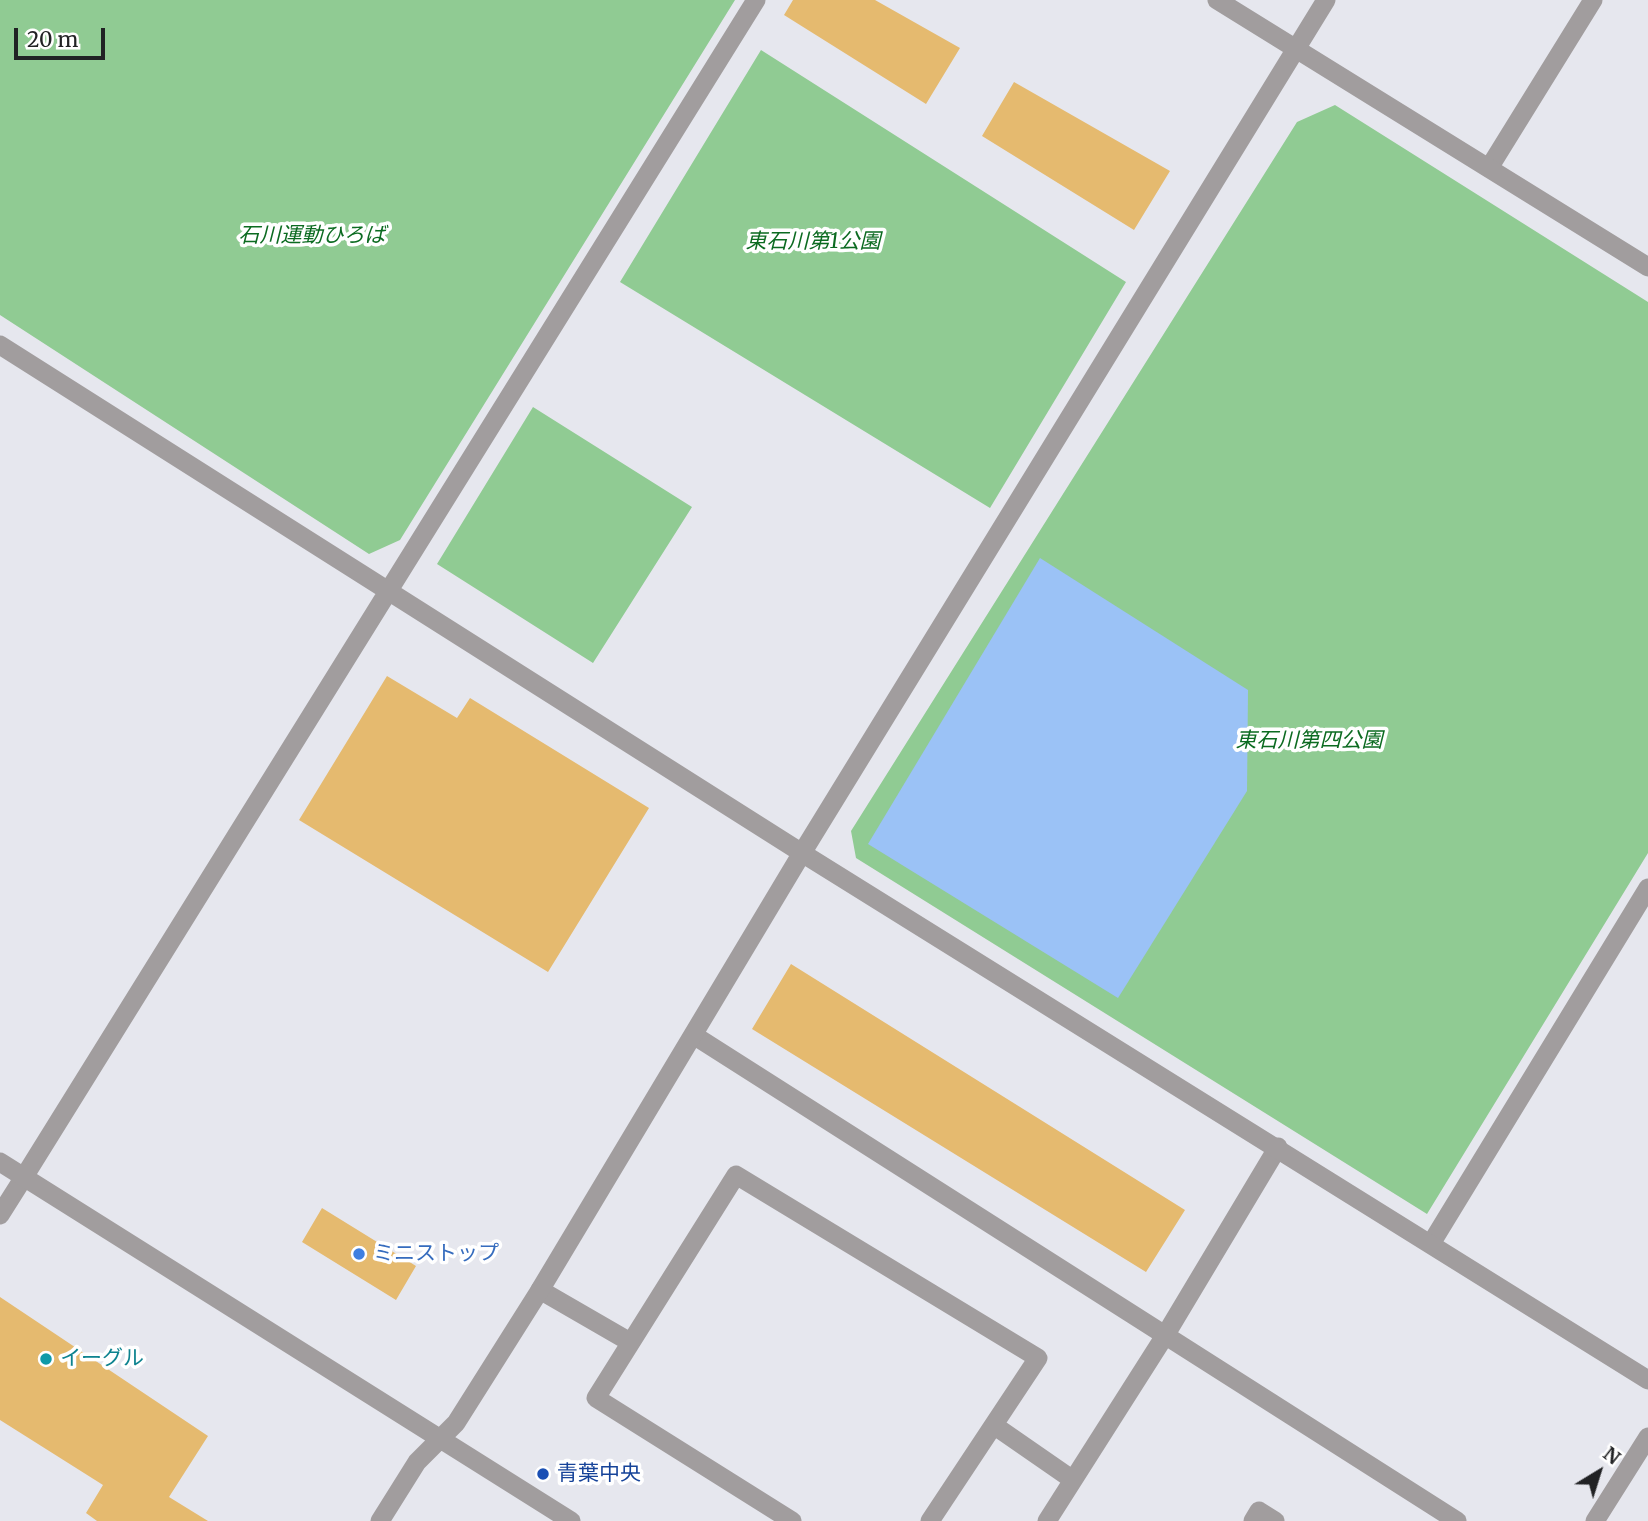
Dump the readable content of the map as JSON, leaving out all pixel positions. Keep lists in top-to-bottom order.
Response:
{
  "parks": ["石川運動ひろば", "東石川第1公園", "東石川第四公園"],
  "places": ["ミニストップ", "イーグル", "青葉中央"],
  "scale_bar": "20 m",
  "north": "top right"
}
